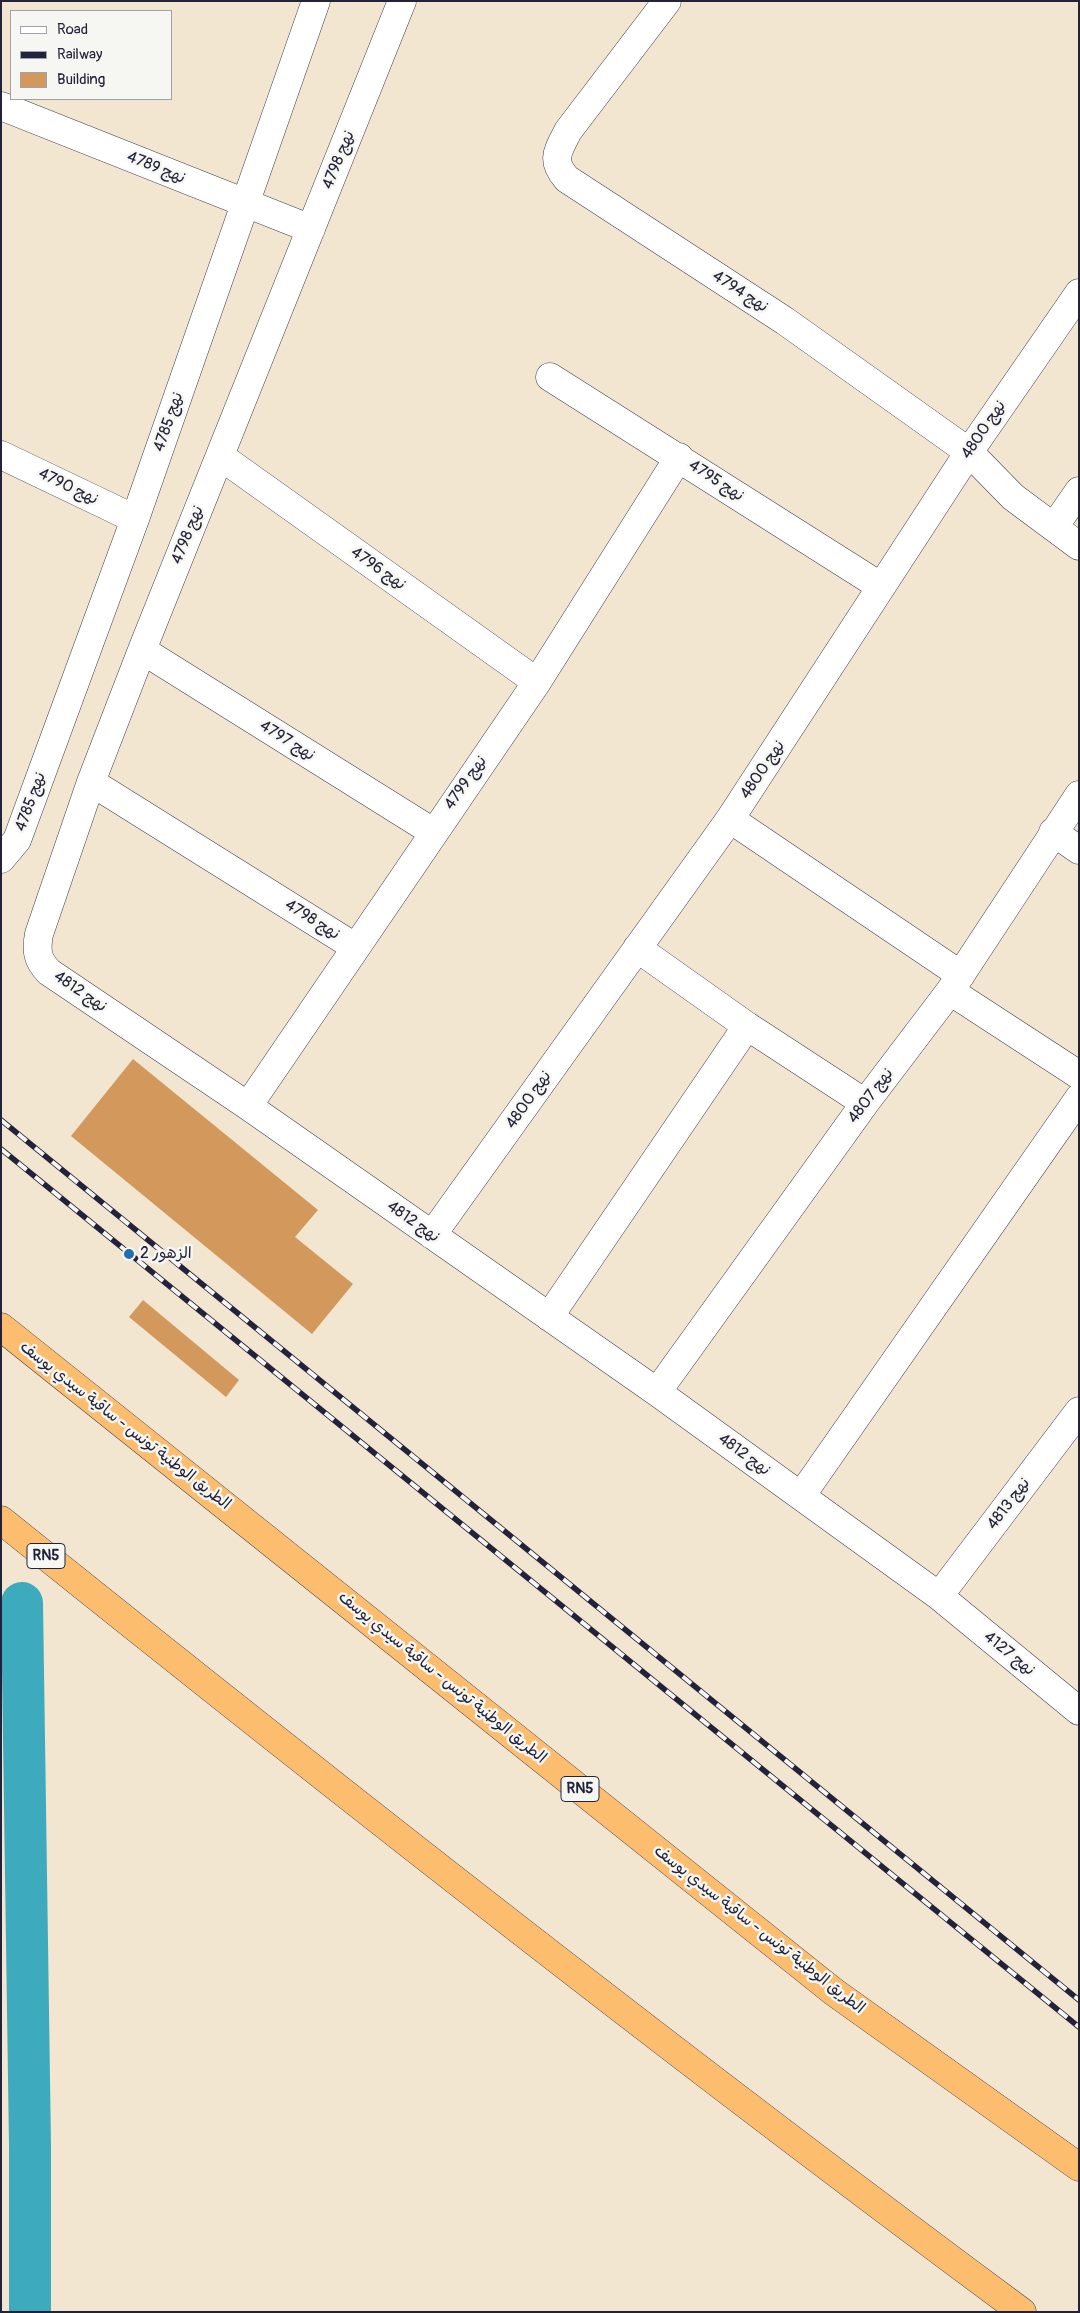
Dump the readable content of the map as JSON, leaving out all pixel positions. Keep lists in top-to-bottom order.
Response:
{
  "streets": {
    "highway": ["الطريق الوطنية تونس - ساقية سيدي يوسف", "RN5"],
    "street": [
      "نهج 4798",
      "نهج 4789",
      "نهج 4794",
      "نهج 4785",
      "نهج 4800",
      "نهج 4795",
      "نهج 4790",
      "نهج 4796",
      "نهج 4797",
      "نهج 4799",
      "نهج 4812",
      "نهج 4807",
      "نهج 4813",
      "نهج 4127"
    ]
  },
  "crossings": [
    ["نهج 4798", "نهج 4789"],
    ["نهج 4798", "نهج 4796"],
    ["نهج 4798", "نهج 4797"],
    ["نهج 4798", "نهج 4799"],
    ["نهج 4798", "نهج 4812"],
    ["نهج 4789", "نهج 4785"],
    ["نهج 4794", "نهج 4800"],
    ["نهج 4785", "نهج 4790"],
    ["نهج 4800", "نهج 4795"],
    ["نهج 4800", "نهج 4812"],
    ["نهج 4795", "نهج 4799"],
    ["نهج 4796", "نهج 4799"],
    ["نهج 4797", "نهج 4799"],
    ["نهج 4799", "نهج 4812"],
    ["نهج 4812", "نهج 4807"],
    ["نهج 4812", "نهج 4813"],
    ["نهج 4812", "نهج 4127"],
    ["نهج 4813", "نهج 4127"]
  ],
  "places": ["الزهور 2"],
  "legend": ["Road", "Railway", "Building"]
}
